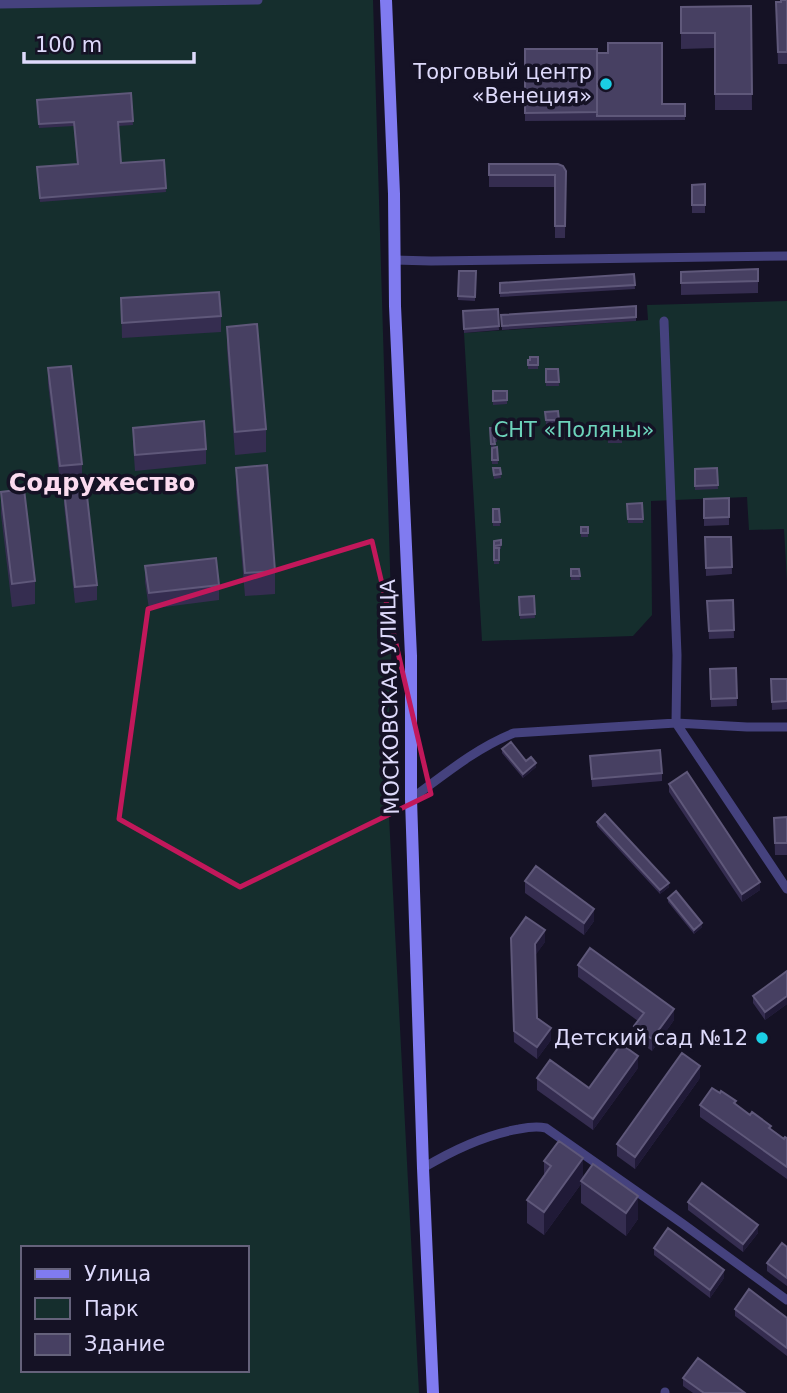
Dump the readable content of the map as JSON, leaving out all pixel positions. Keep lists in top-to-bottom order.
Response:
{
  "streets": {
    "main road": ["МОСКОВСКАЯ УЛИЦА"]
  },
  "districts": ["Содружество"],
  "parks": ["СНТ «Поляны»"],
  "places": ["Торговый центр «Венеция»", "Детский сад №12"],
  "legend": ["Улица", "Парк", "Здание"],
  "scale_bar": "100 m"
}
